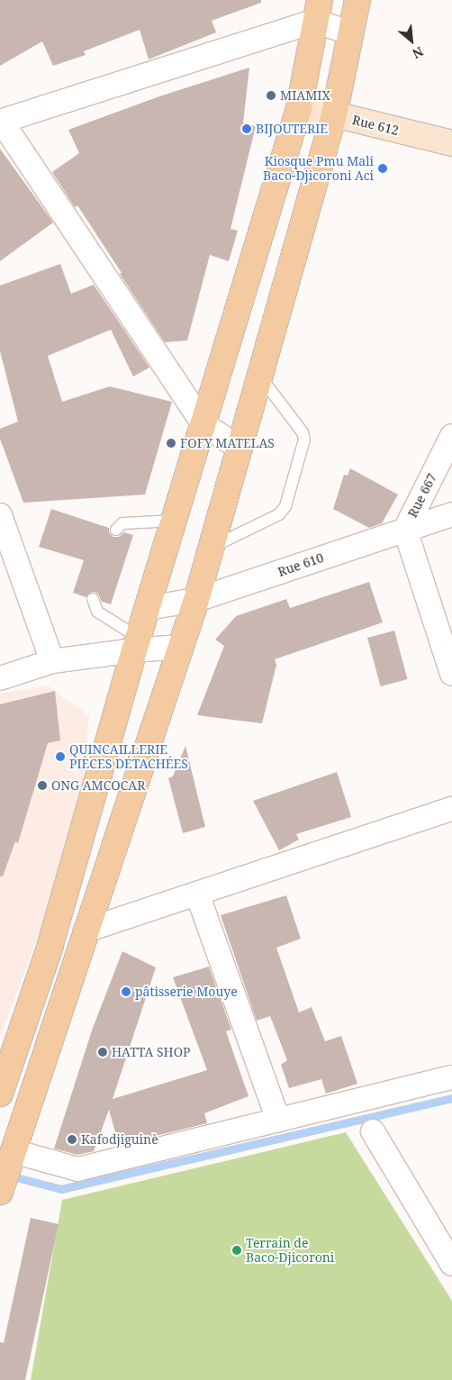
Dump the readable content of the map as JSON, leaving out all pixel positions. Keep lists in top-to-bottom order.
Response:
{
  "streets": {
    "street": ["Rue 612", "Rue 667", "Rue 610"]
  },
  "crossings": [
    ["Rue 667", "Rue 610"]
  ],
  "places": [
    "MIAMIX",
    "BIJOUTERIE",
    "Kiosque Pmu Mali Baco-Djicoroni Aci",
    "FOFY MATELAS",
    "QUINCAILLERIE PIÈCES DÉTACHÉES",
    "ONG AMCOCAR",
    "pâtisserie Mouye",
    "HATTA SHOP",
    "Kafodjiguinè",
    "Terrain de Baco-Djicoroni"
  ],
  "north": "bottom right"
}
